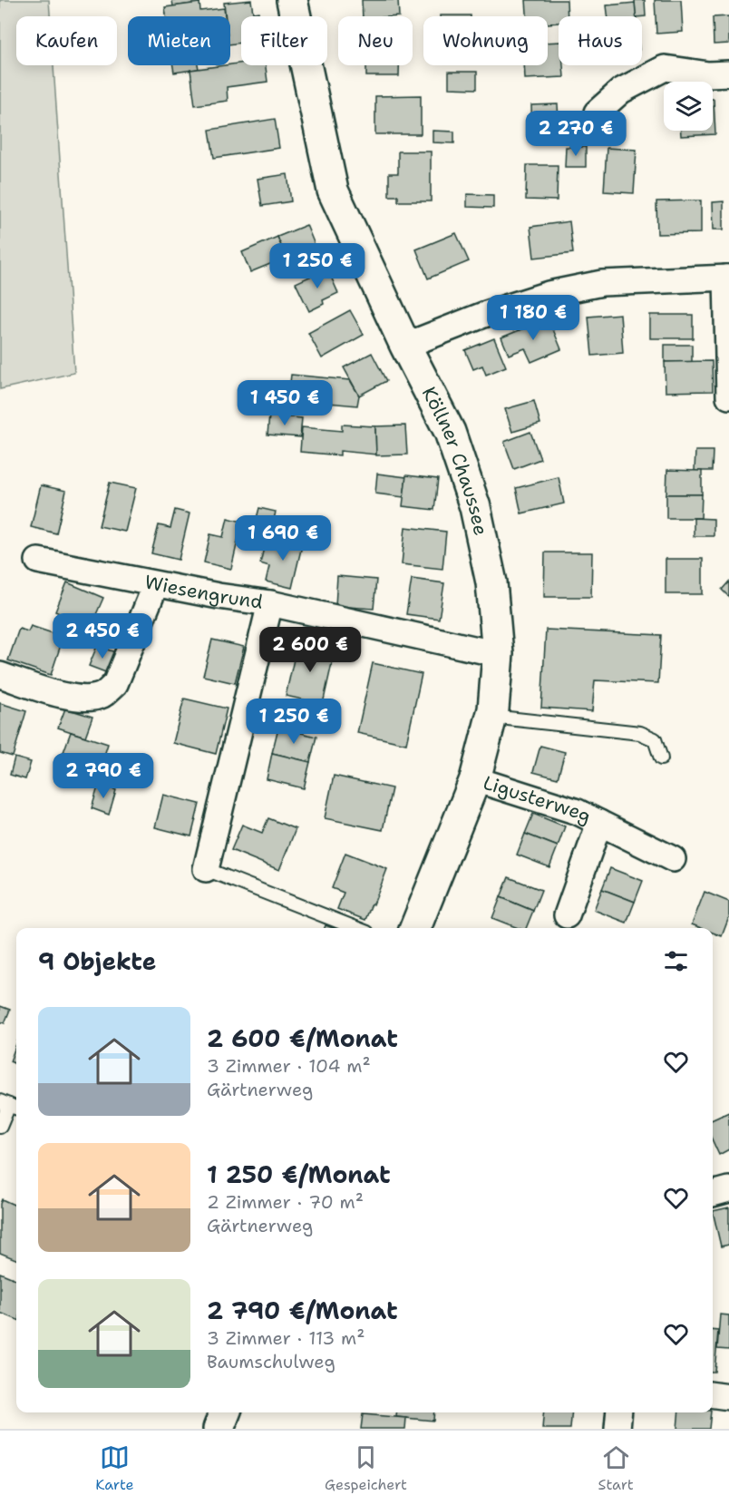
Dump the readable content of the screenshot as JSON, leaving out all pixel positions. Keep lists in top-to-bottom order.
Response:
{
  "streets": {
    "street": ["Köllner Chaussee", "Wiesengrund", "Ligusterweg"]
  },
  "crossings": [
    ["Köllner Chaussee", "Wiesengrund"],
    ["Köllner Chaussee", "Ligusterweg"]
  ],
  "page": {
    "chip": [
      "Kaufen",
      "Mieten",
      "Filter",
      "Neu",
      "Wohnung",
      "Haus"
    ],
    "price": [
      "2 270 €",
      "1 250 €",
      "1 180 €",
      "1 450 €",
      "1 690 €",
      "2 450 €",
      "2 600 €",
      "1 250 €",
      "2 790 €"
    ],
    "heading": "9 Objekte",
    "list": [
      {
        "name": "2 600 €/Monat",
        "note": "3 Zimmer · 104 m² · Gärtnerweg"
      },
      {
        "name": "1 250 €/Monat",
        "note": "2 Zimmer · 70 m² · Gärtnerweg"
      },
      {
        "name": "2 790 €/Monat",
        "note": "3 Zimmer · 113 m² · Baumschulweg"
      }
    ],
    "tabs": ["Karte", "Gespeichert", "Start"]
  }
}
